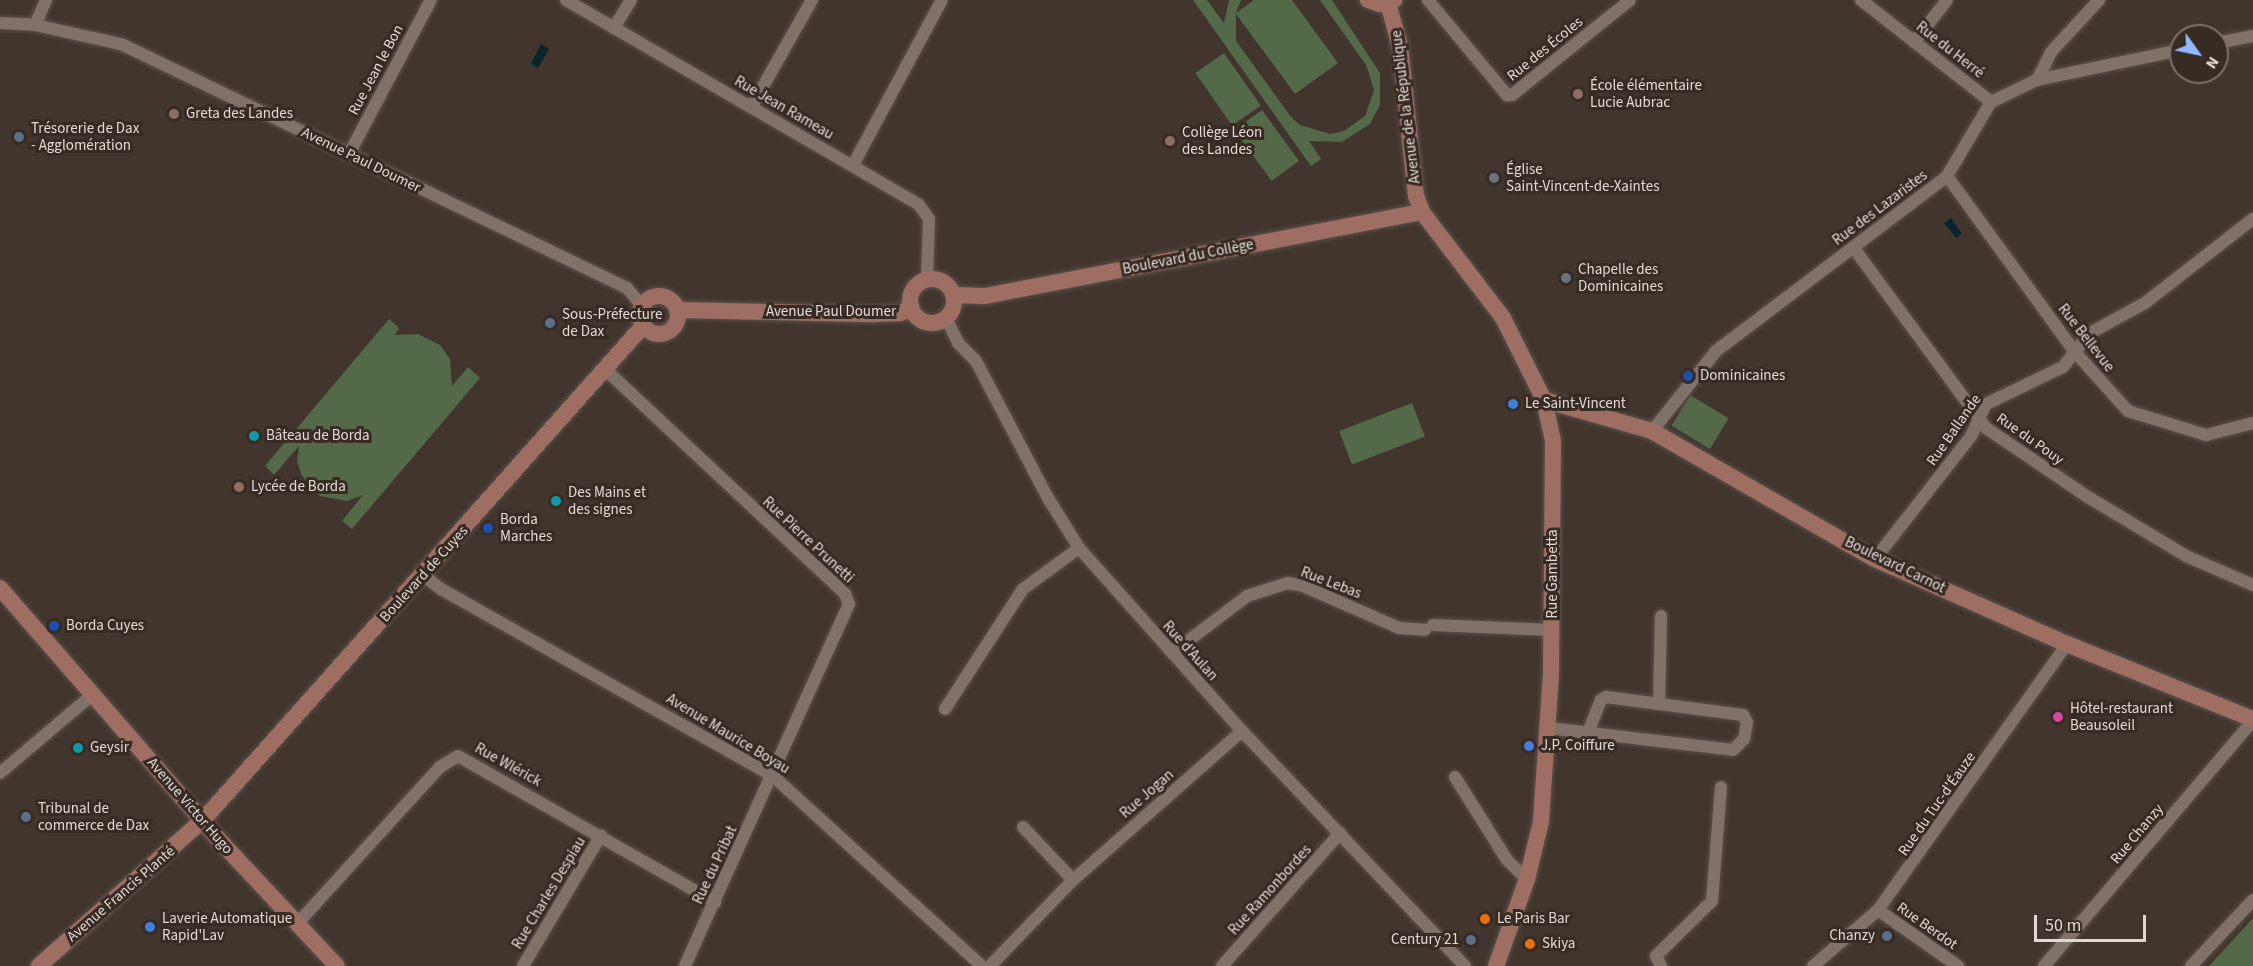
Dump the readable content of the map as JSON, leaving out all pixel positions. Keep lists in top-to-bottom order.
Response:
{
  "streets": {
    "street": [
      "Rue des Écoles",
      "Rue du Herré",
      "Rue Jean le Bon",
      "Avenue de la République",
      "Rue Jean Rameau",
      "Avenue Paul Doumer",
      "Rue des Lazaristes",
      "Boulevard du Collège",
      "Rue Bellevue",
      "Rue Ballande",
      "Rue du Pouy",
      "Rue Pierre Prunetti",
      "Boulevard Carnot",
      "Boulevard de Cuyes",
      "Rue Gambetta",
      "Rue Lebas",
      "Rue d'Aulan",
      "Avenue Maurice Boyau",
      "Rue Wlérick",
      "Rue Jogan",
      "Rue du Tuc-d'Éauze",
      "Avenue Victor Hugo",
      "Rue Chanzy",
      "Rue du Pribat",
      "Rue Ramonbordes",
      "Rue Charles Despiau",
      "Avenue Francis Planté",
      "Rue Berdot"
    ]
  },
  "crossings": [
    ["Rue du Herré", "Rue des Lazaristes"],
    ["Rue Jean le Bon", "Avenue Paul Doumer"],
    ["Avenue de la République", "Boulevard du Collège"],
    ["Avenue de la République", "Rue Gambetta"],
    ["Rue Jean Rameau", "Avenue Paul Doumer"],
    ["Rue Jean Rameau", "Boulevard du Collège"],
    ["Rue Jean Rameau", "Rue d'Aulan"],
    ["Avenue Paul Doumer", "Boulevard du Collège"],
    ["Avenue Paul Doumer", "Boulevard de Cuyes"],
    ["Avenue Paul Doumer", "Rue d'Aulan"],
    ["Rue des Lazaristes", "Rue Bellevue"],
    ["Rue des Lazaristes", "Rue du Pouy"],
    ["Rue des Lazaristes", "Boulevard Carnot"],
    ["Boulevard du Collège", "Rue Gambetta"],
    ["Boulevard du Collège", "Rue d'Aulan"],
    ["Rue Bellevue", "Rue Ballande"],
    ["Rue Ballande", "Rue du Pouy"],
    ["Rue Ballande", "Boulevard Carnot"],
    ["Rue Pierre Prunetti", "Boulevard de Cuyes"],
    ["Rue Pierre Prunetti", "Avenue Maurice Boyau"],
    ["Rue Pierre Prunetti", "Rue du Pribat"],
    ["Boulevard Carnot", "Rue Gambetta"],
    ["Boulevard Carnot", "Rue du Tuc-d'Éauze"],
    ["Boulevard Carnot", "Rue Chanzy"],
    ["Boulevard de Cuyes", "Avenue Maurice Boyau"],
    ["Boulevard de Cuyes", "Avenue Victor Hugo"],
    ["Boulevard de Cuyes", "Avenue Francis Planté"],
    ["Rue Gambetta", "Rue Lebas"],
    ["Rue Lebas", "Rue d'Aulan"],
    ["Rue d'Aulan", "Rue Jogan"],
    ["Rue d'Aulan", "Rue Ramonbordes"],
    ["Avenue Maurice Boyau", "Rue du Pribat"],
    ["Rue Wlérick", "Avenue Victor Hugo"],
    ["Rue Wlérick", "Rue du Pribat"],
    ["Rue Wlérick", "Rue Charles Despiau"],
    ["Rue du Tuc-d'Éauze", "Rue Berdot"],
    ["Avenue Victor Hugo", "Avenue Francis Planté"]
  ],
  "places": [
    "École élémentaire Lucie Aubrac",
    "Greta des Landes",
    "Trésorerie de Dax - Agglomération",
    "Collège Léon des Landes",
    "Église Saint-Vincent-de-Xaintes",
    "Chapelle des Dominicaines",
    "Sous-Préfecture de Dax",
    "Dominicaines",
    "Le Saint-Vincent",
    "Bâteau de Borda",
    "Lycée de Borda",
    "Des Mains et des signes",
    "Borda Marches",
    "Borda Cuyes",
    "Hôtel-restaurant Beausoleil",
    "J.P. Coiffure",
    "Geysir",
    "Tribunal de commerce de Dax",
    "Le Paris Bar",
    "Laverie Automatique Rapid'Lav",
    "Chanzy",
    "Century 21",
    "Skiya"
  ],
  "scale_bar": "50 m",
  "north": "bottom right"
}
